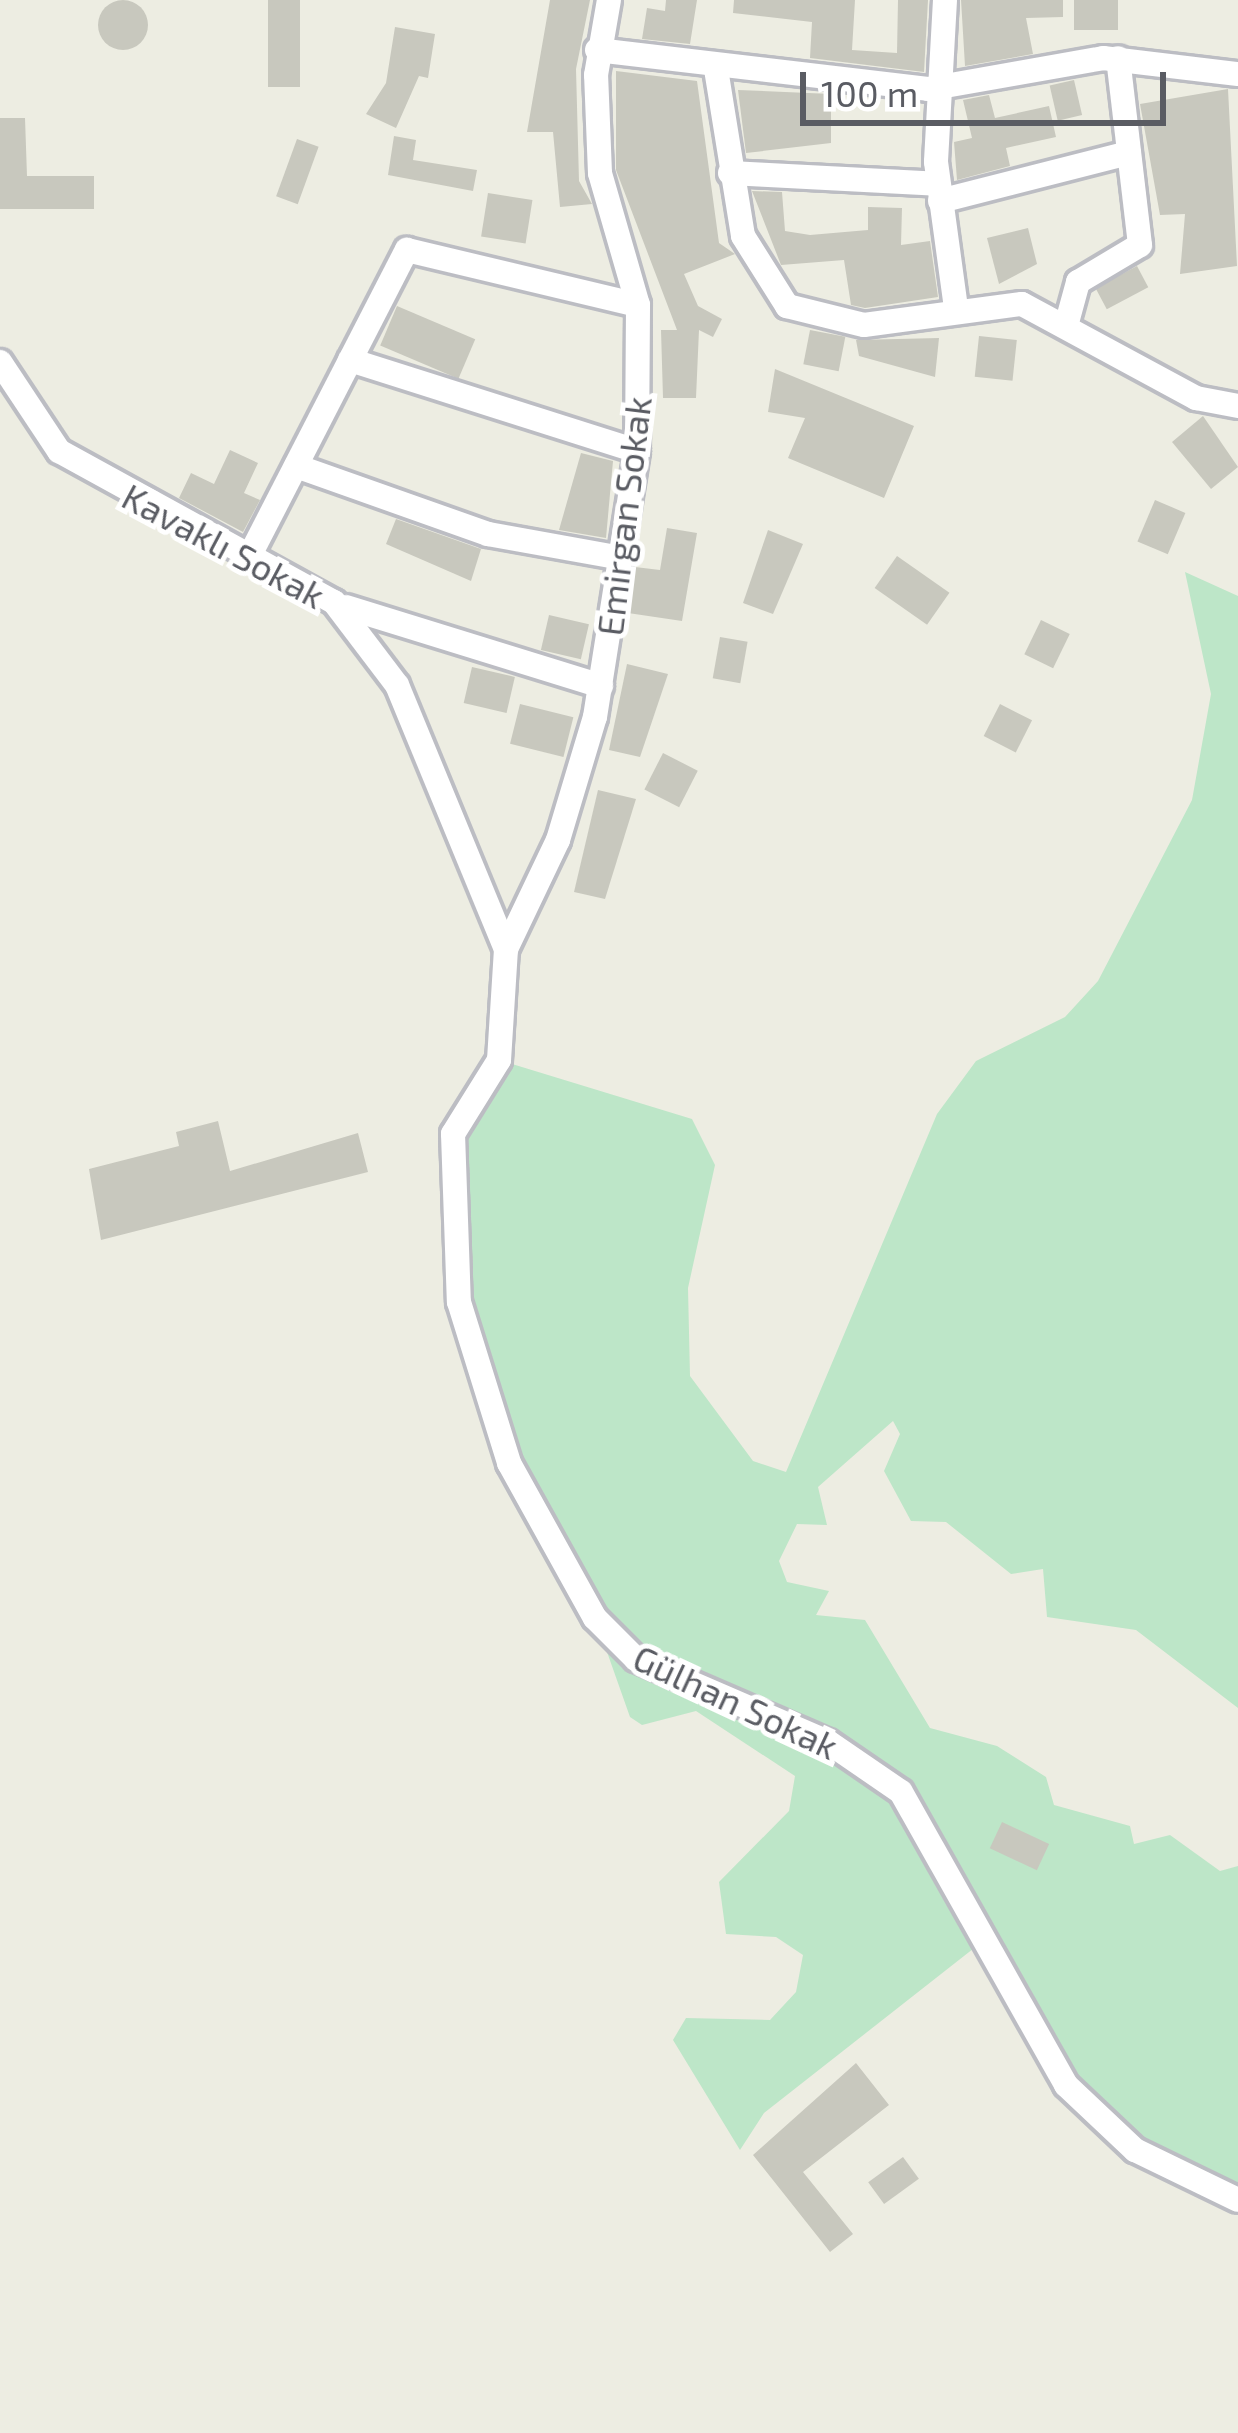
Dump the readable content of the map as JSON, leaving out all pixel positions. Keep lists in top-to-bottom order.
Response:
{
  "streets": {
    "street": ["Emirgan Sokak", "Kavaklı Sokak", "Gülhan Sokak"]
  },
  "crossings": [
    ["Emirgan Sokak", "Kavaklı Sokak"],
    ["Emirgan Sokak", "Gülhan Sokak"],
    ["Kavaklı Sokak", "Gülhan Sokak"]
  ],
  "scale_bar": "100 m"
}
